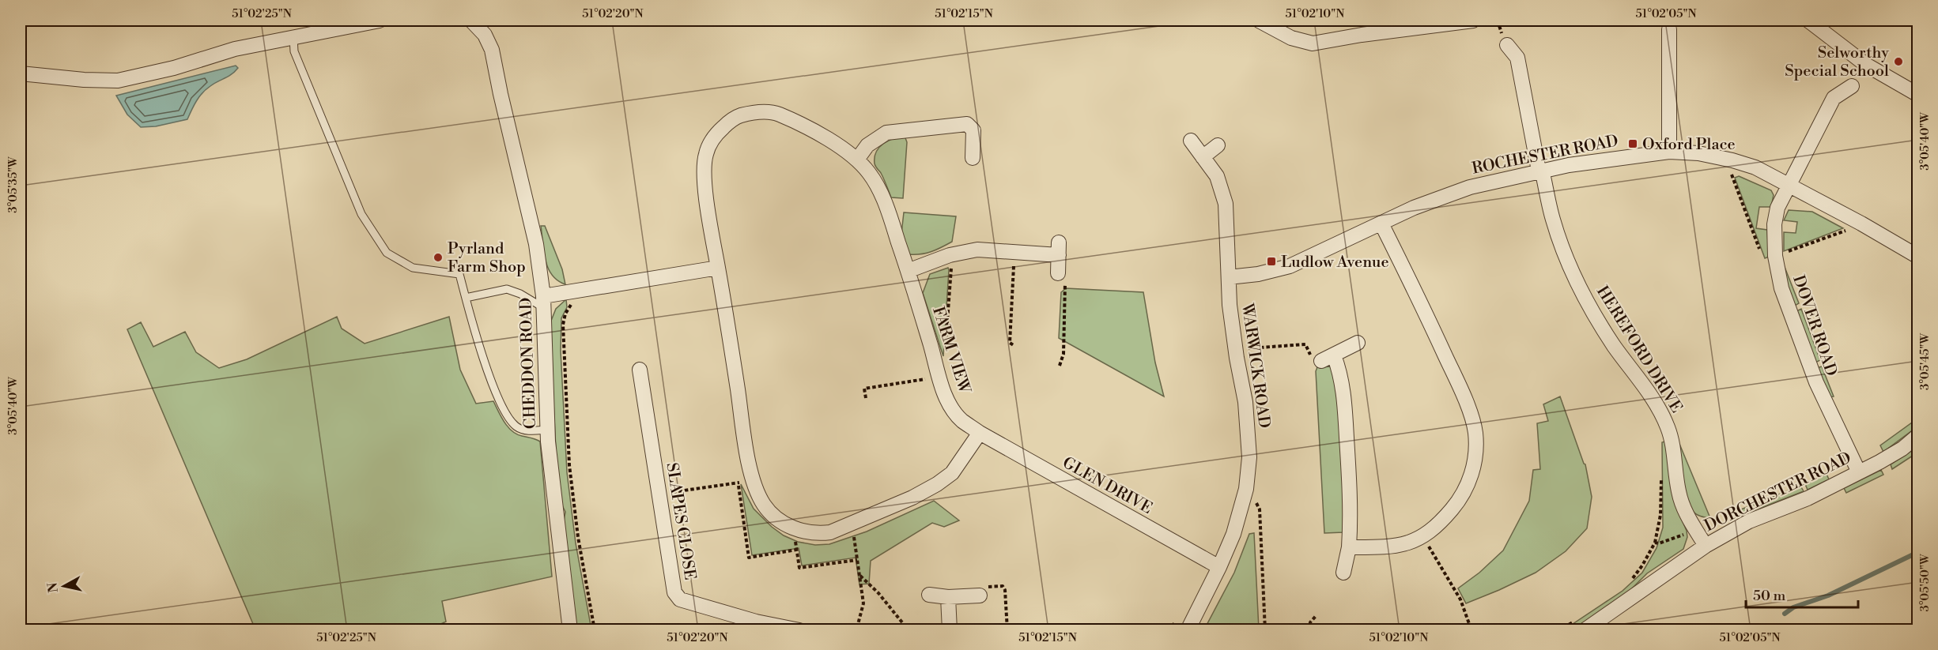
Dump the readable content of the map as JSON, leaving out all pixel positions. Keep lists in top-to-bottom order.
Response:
{
  "streets": {
    "street": [
      "ROCHESTER ROAD",
      "DOVER ROAD",
      "HEREFORD DRIVE",
      "FARM VIEW",
      "CHEDDON ROAD",
      "WARWICK ROAD",
      "GLEN DRIVE",
      "DORCHESTER ROAD",
      "SLAPES CLOSE"
    ]
  },
  "crossings": [
    ["ROCHESTER ROAD", "DOVER ROAD"],
    ["ROCHESTER ROAD", "HEREFORD DRIVE"],
    ["ROCHESTER ROAD", "WARWICK ROAD"],
    ["DOVER ROAD", "DORCHESTER ROAD"],
    ["HEREFORD DRIVE", "DORCHESTER ROAD"],
    ["FARM VIEW", "GLEN DRIVE"],
    ["WARWICK ROAD", "GLEN DRIVE"]
  ],
  "places": {
    "other": ["Selworthy Special School", "Pyrland Farm Shop"],
    "transit": ["Oxford Place", "Ludlow Avenue"]
  },
  "scale_bar": "50 m",
  "north": "left",
  "coordinates": [
    "51°02'25\"N",
    "51°02'20\"N",
    "51°02'15\"N",
    "51°02'10\"N",
    "51°02'05\"N",
    "3°05'40\"W",
    "3°05'35\"W",
    "3°05'45\"W",
    "3°05'50\"W"
  ]
}
